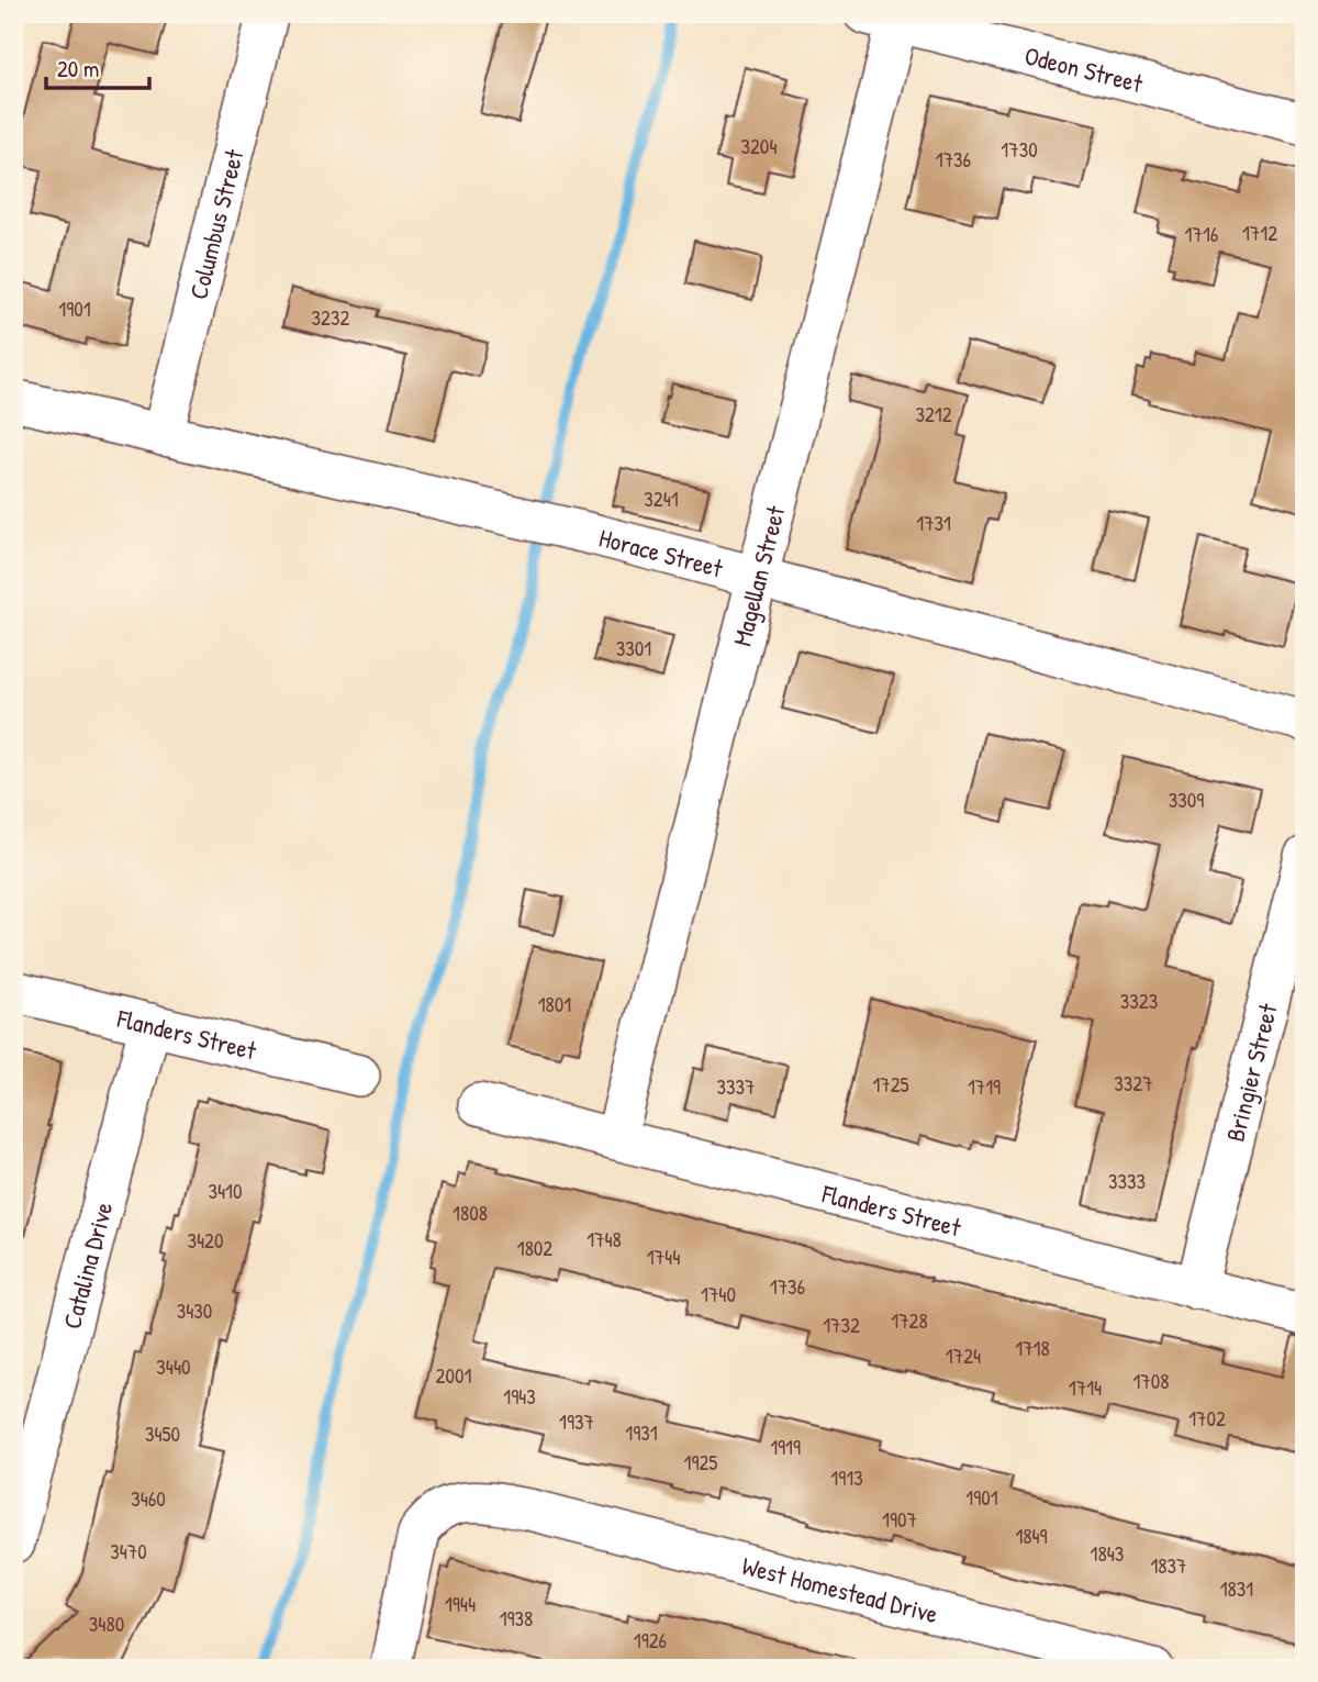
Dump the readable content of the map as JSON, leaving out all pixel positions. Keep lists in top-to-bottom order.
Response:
{
  "streets": {
    "street": [
      "Odeon Street",
      "Columbus Street",
      "Horace Street",
      "Magellan Street",
      "Flanders Street",
      "Bringier Street",
      "Catalina Drive",
      "West Homestead Drive"
    ]
  },
  "crossings": [
    ["Odeon Street", "Magellan Street"],
    ["Columbus Street", "Horace Street"],
    ["Horace Street", "Magellan Street"],
    ["Magellan Street", "Flanders Street"],
    ["Flanders Street", "Bringier Street"],
    ["Flanders Street", "Catalina Drive"]
  ],
  "house_numbers": [
    "3204",
    "1730",
    "1736",
    "1712",
    "1716",
    "1901",
    "3232",
    "3212",
    "3241",
    "1731",
    "3301",
    "3309",
    "3323",
    "1801",
    "3327",
    "1725",
    "3337",
    "1719",
    "3333",
    "3410",
    "1808",
    "1748",
    "3420",
    "1802",
    "1744",
    "1736",
    "1740",
    "3430",
    "1728",
    "1732",
    "1718",
    "1724",
    "3440",
    "2001",
    "1708",
    "1714",
    "1943",
    "1702",
    "1937",
    "1931",
    "3450",
    "1919",
    "1925",
    "1913",
    "1901",
    "3460",
    "1907",
    "1849",
    "3470",
    "1843",
    "1837",
    "1831",
    "1944",
    "1938",
    "3480",
    "1926"
  ],
  "scale_bar": "20 m"
}
